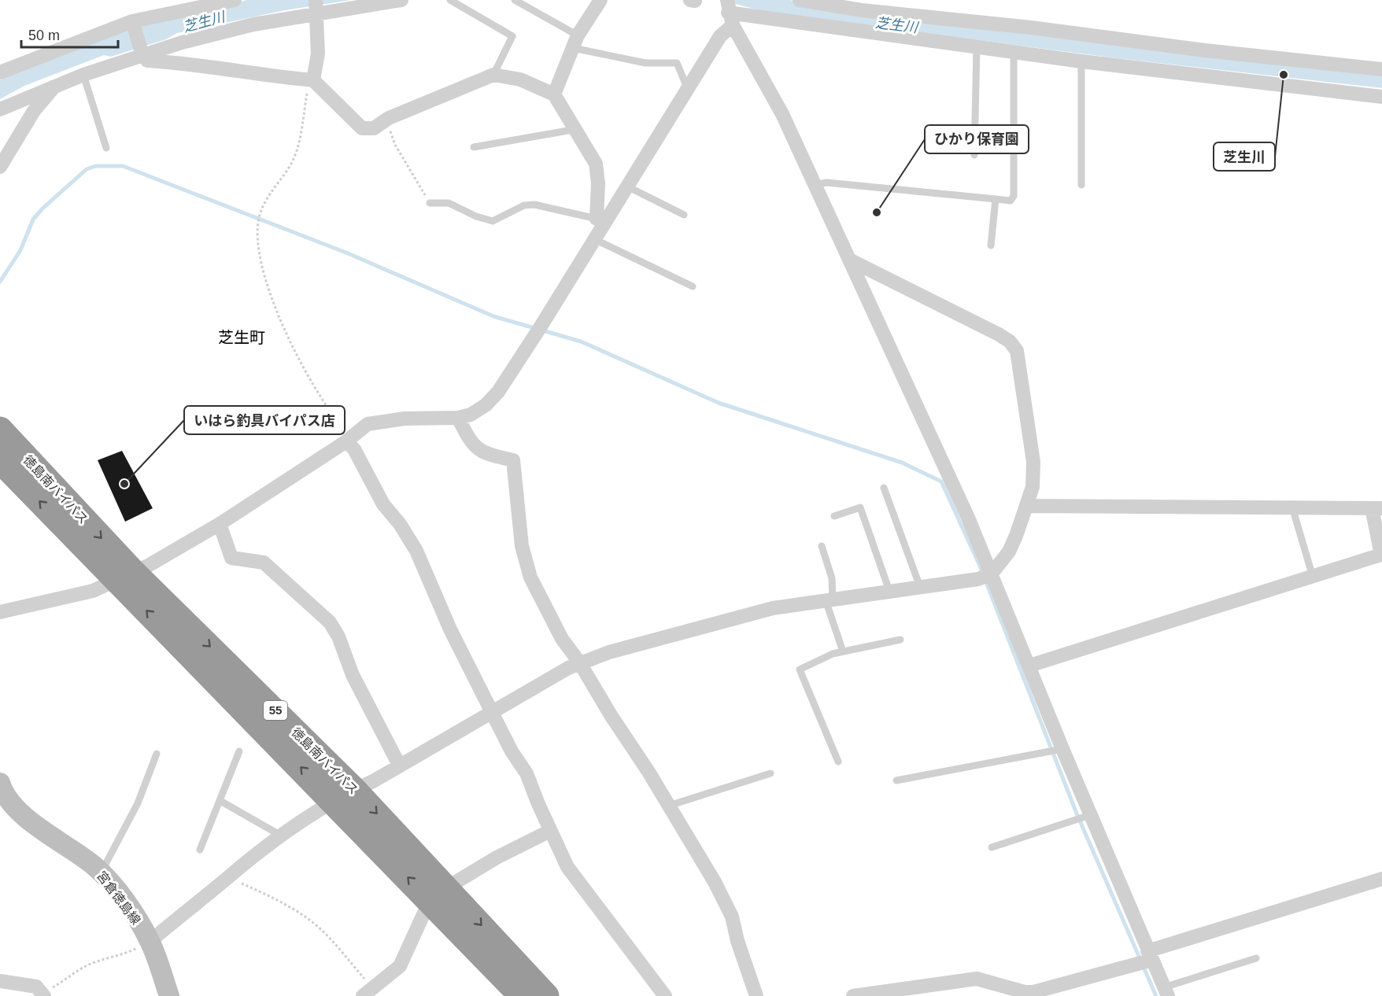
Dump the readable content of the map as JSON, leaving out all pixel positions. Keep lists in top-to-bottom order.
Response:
{
  "streets": {
    "highway": ["徳島南バイパス", "55"],
    "main road": ["宮倉徳島線"]
  },
  "districts": ["芝生町"],
  "water": ["芝生川"],
  "places": ["芝生川", "ひかり保育園", "いはら釣具バイパス店"],
  "scale_bar": "50 m"
}
